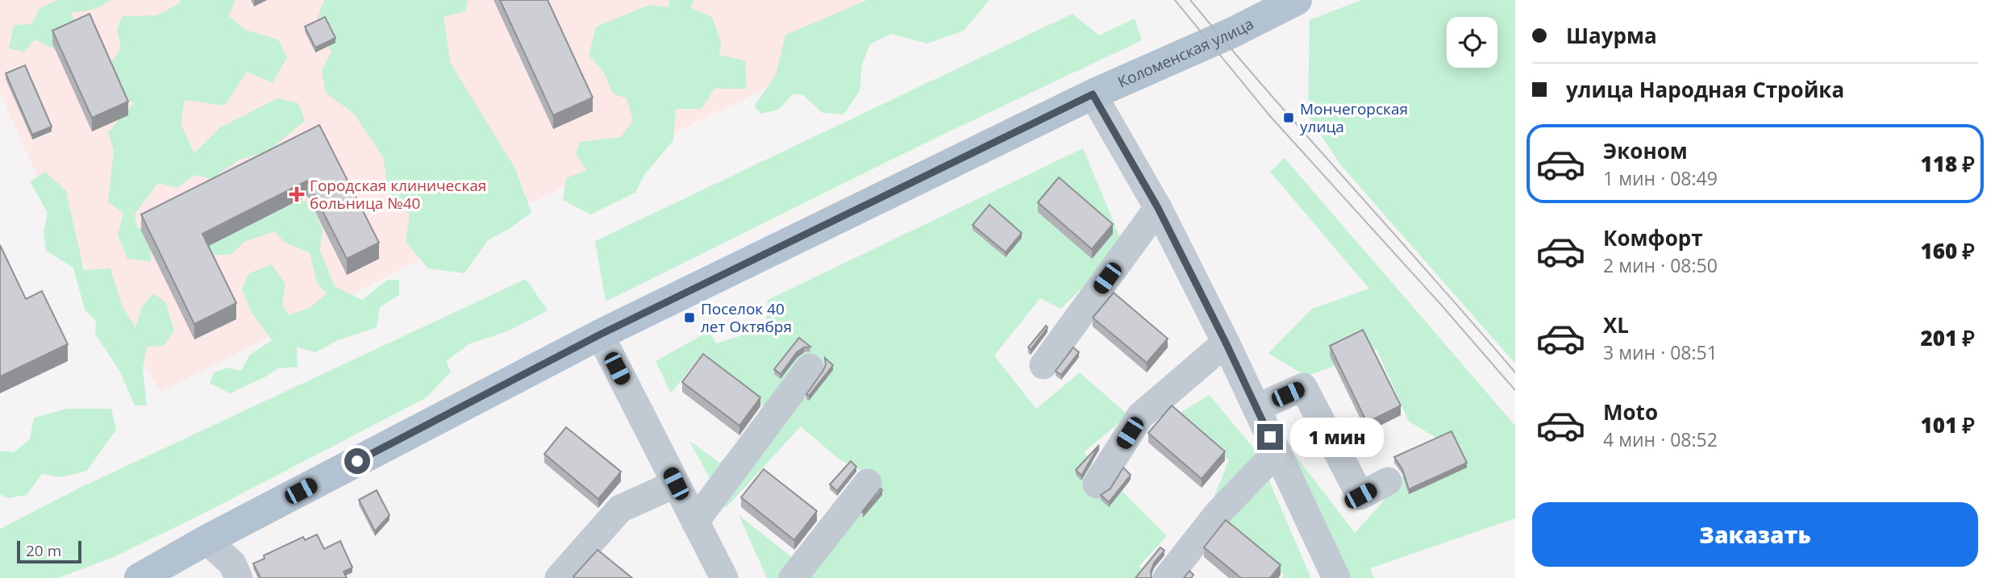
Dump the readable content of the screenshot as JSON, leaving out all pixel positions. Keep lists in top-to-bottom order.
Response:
{
  "streets": {
    "main road": ["Коломенская улица"]
  },
  "places": {
    "transit": ["Мончегорская улица", "Поселок 40 лет Октября"],
    "health": ["Городская клиническая больница №40"]
  },
  "scale_bar": "20 m",
  "page": {
    "banner": ["Шаурма", "улица Народная Стройка"],
    "list": [
      {
        "name": "Эконом",
        "note": "1 мин · 08:49",
        "value": "118 ₽"
      },
      {
        "name": "Комфорт",
        "note": "2 мин · 08:50",
        "value": "160 ₽"
      },
      {
        "name": "XL",
        "note": "3 мин · 08:51",
        "value": "201 ₽"
      },
      {
        "name": "Moto",
        "note": "4 мин · 08:52",
        "value": "101 ₽"
      }
    ],
    "bubble": "1 мин",
    "buttons": "Заказать",
    "scale": "20 m"
  }
}
